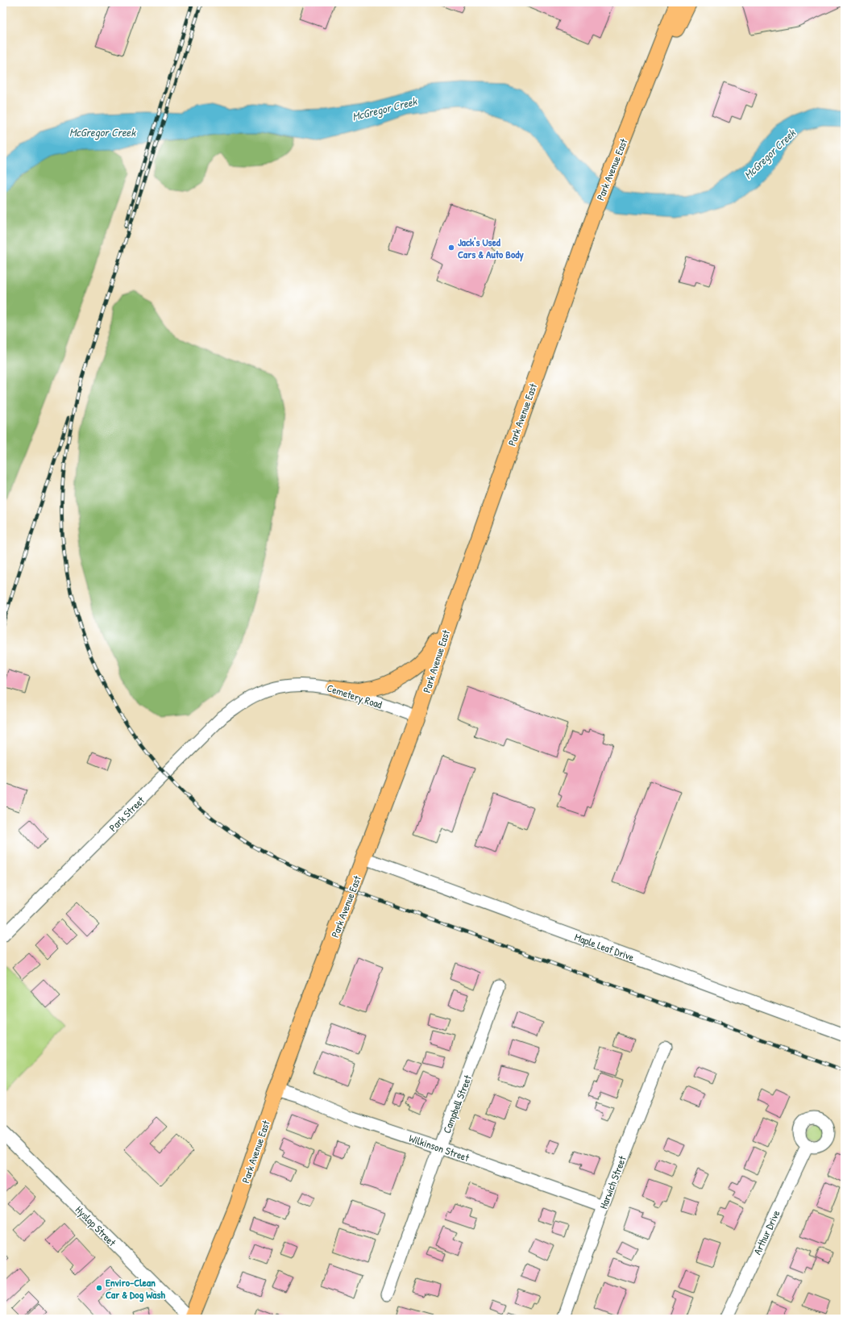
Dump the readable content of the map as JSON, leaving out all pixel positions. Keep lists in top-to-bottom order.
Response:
{
  "streets": {
    "main road": ["Park Avenue East"],
    "street": [
      "Cemetery Road",
      "Park Street",
      "Maple Leaf Drive",
      "Campbell Street",
      "Wilkinson Street",
      "Harwich Street",
      "Hyslop Street",
      "Arthur Drive"
    ]
  },
  "crossings": [
    ["Park Avenue East", "Cemetery Road"],
    ["Park Avenue East", "Maple Leaf Drive"],
    ["Park Avenue East", "Wilkinson Street"],
    ["Park Avenue East", "Hyslop Street"],
    ["Cemetery Road", "Park Street"],
    ["Campbell Street", "Wilkinson Street"],
    ["Wilkinson Street", "Harwich Street"]
  ],
  "water": ["McGregor Creek"],
  "places": ["Jack's Used Cars & Auto Body", "Enviro-Clean Car & Dog Wash"]
}
